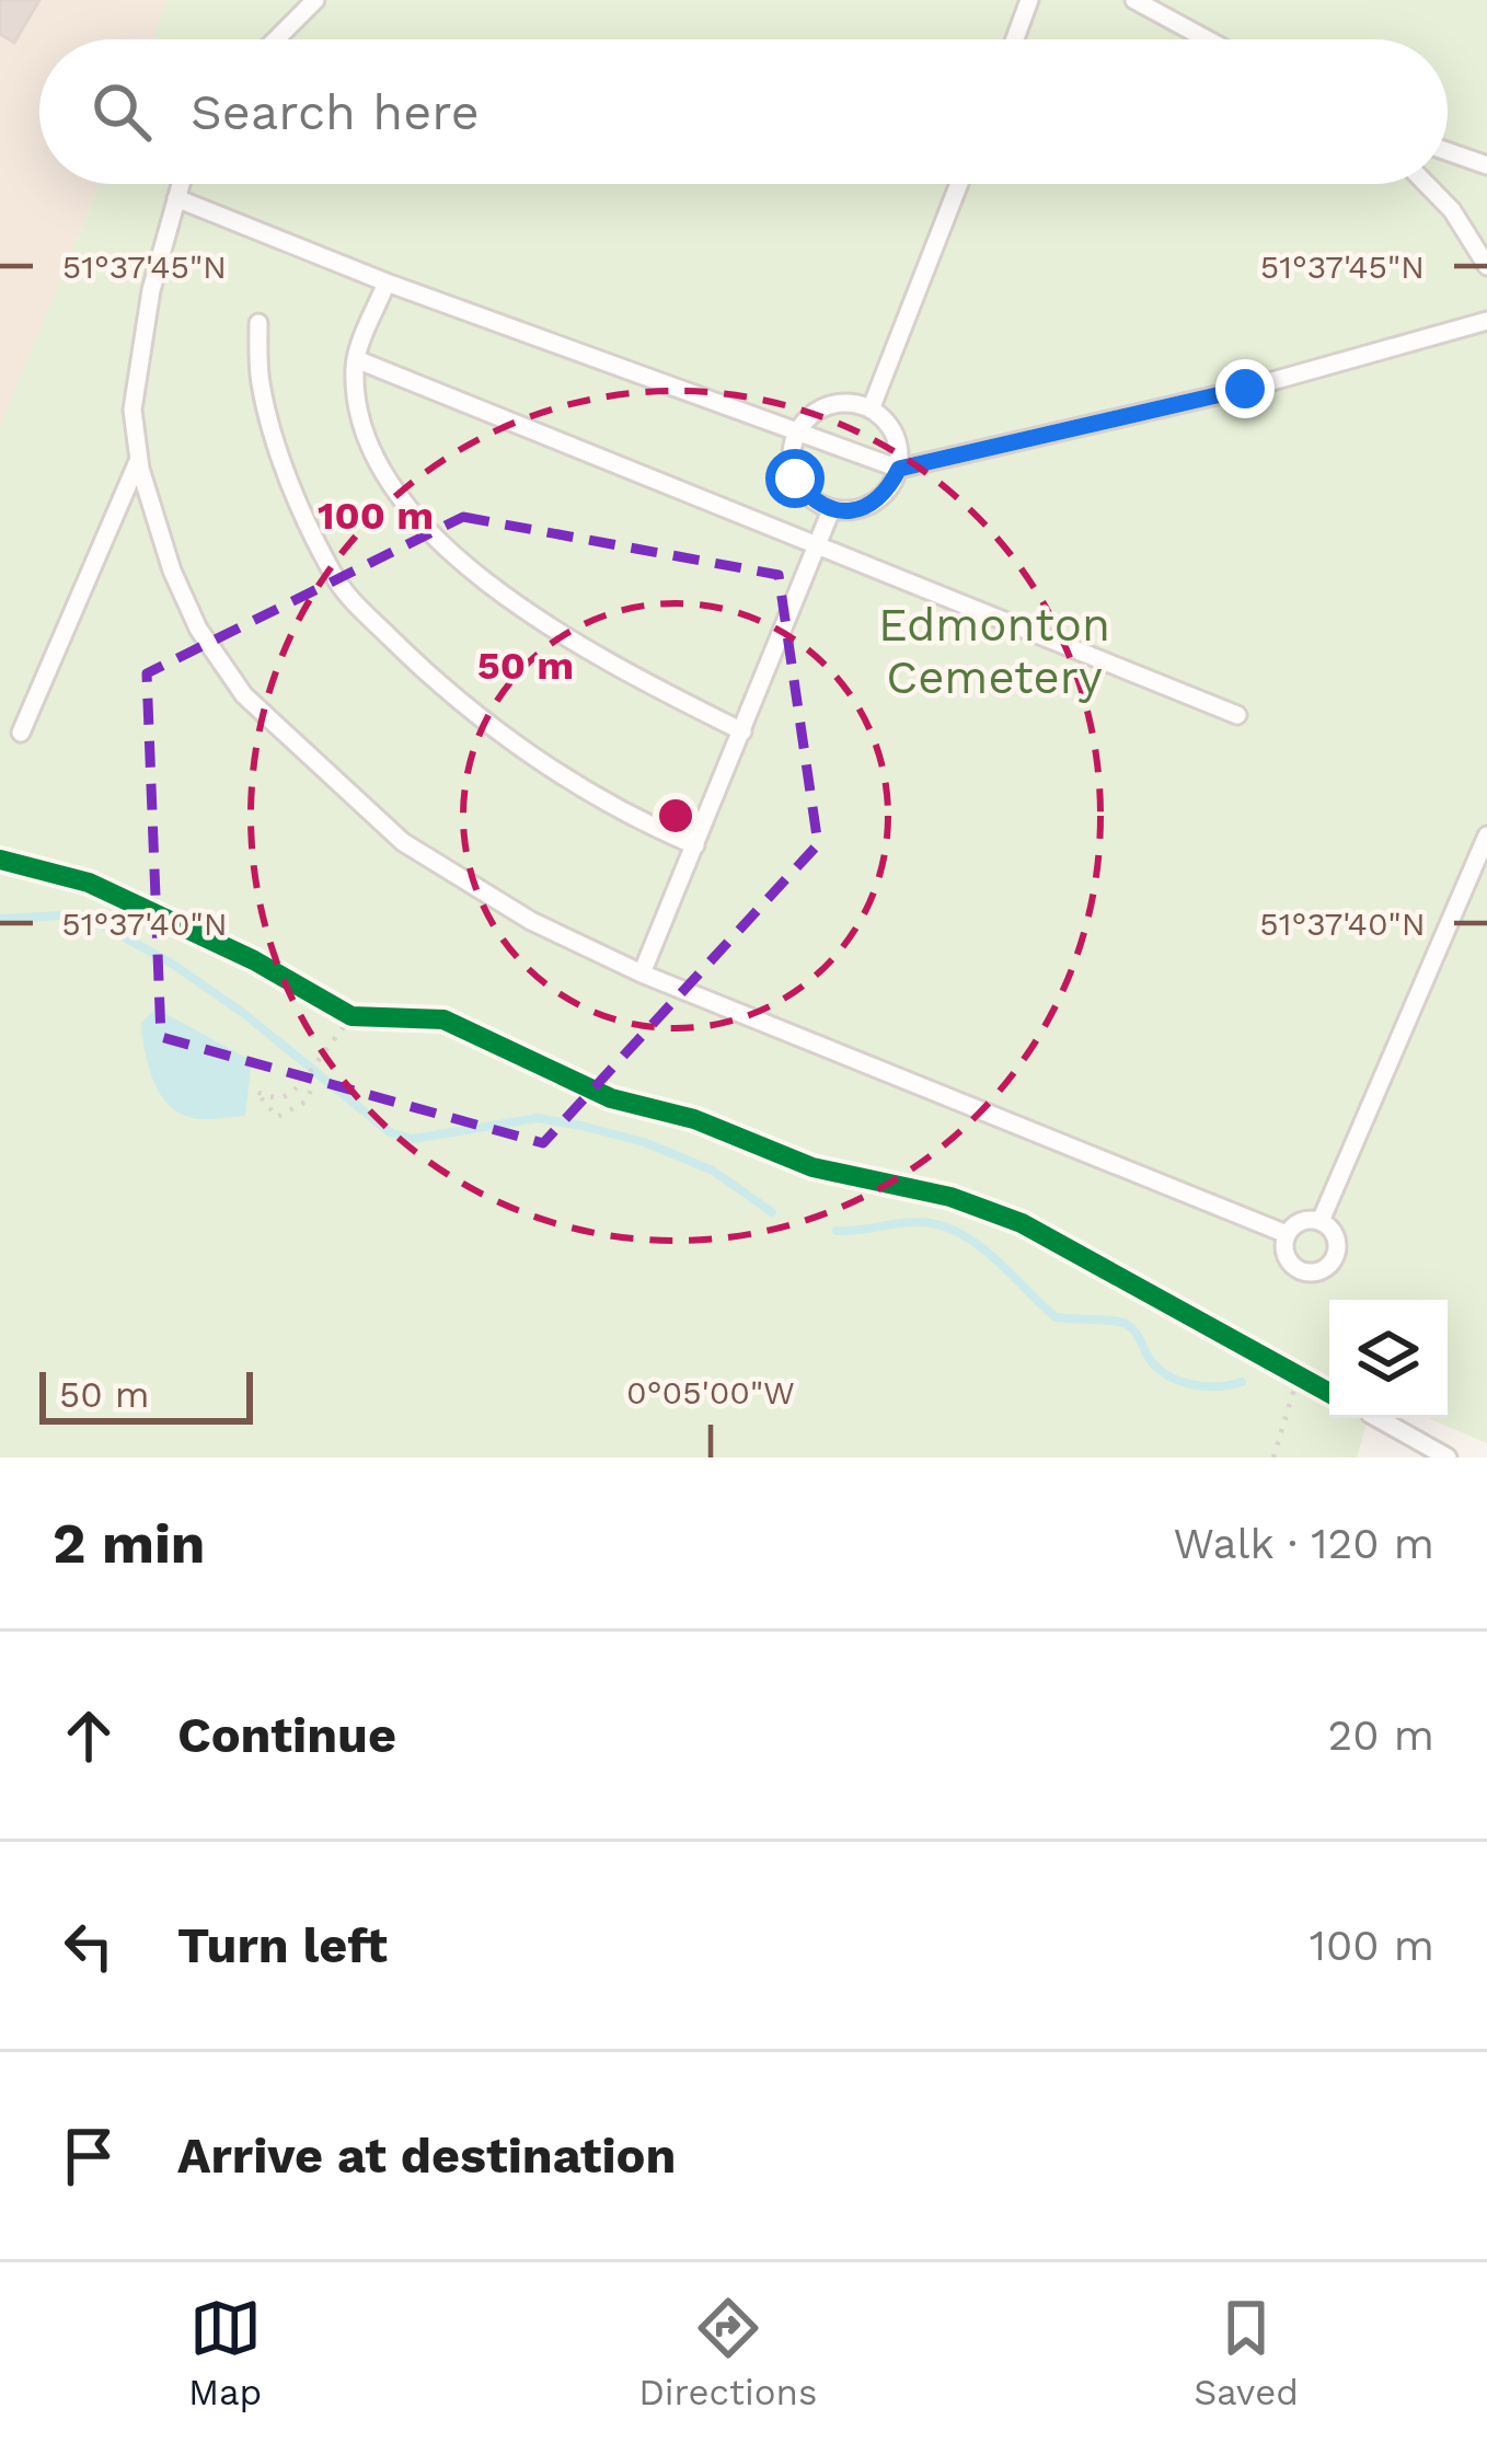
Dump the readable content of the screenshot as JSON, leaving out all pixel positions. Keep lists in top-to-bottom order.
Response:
{
  "parks": ["Edmonton Cemetery"],
  "scale_bar": "50 m",
  "page": {
    "search": "Search here",
    "scale": "50 m",
    "heading": ["2 min", "Walk · 120 m"],
    "list": [
      ["Continue", "20 m"],
      ["Turn left", "100 m"],
      "Arrive at destination"
    ],
    "nav": ["Map", "Directions", "Saved"]
  },
  "coordinates": ["51°37'45\"N", "51°37'40\"N", "0°05'00\"W"],
  "rings": ["100 m", "50 m"]
}
